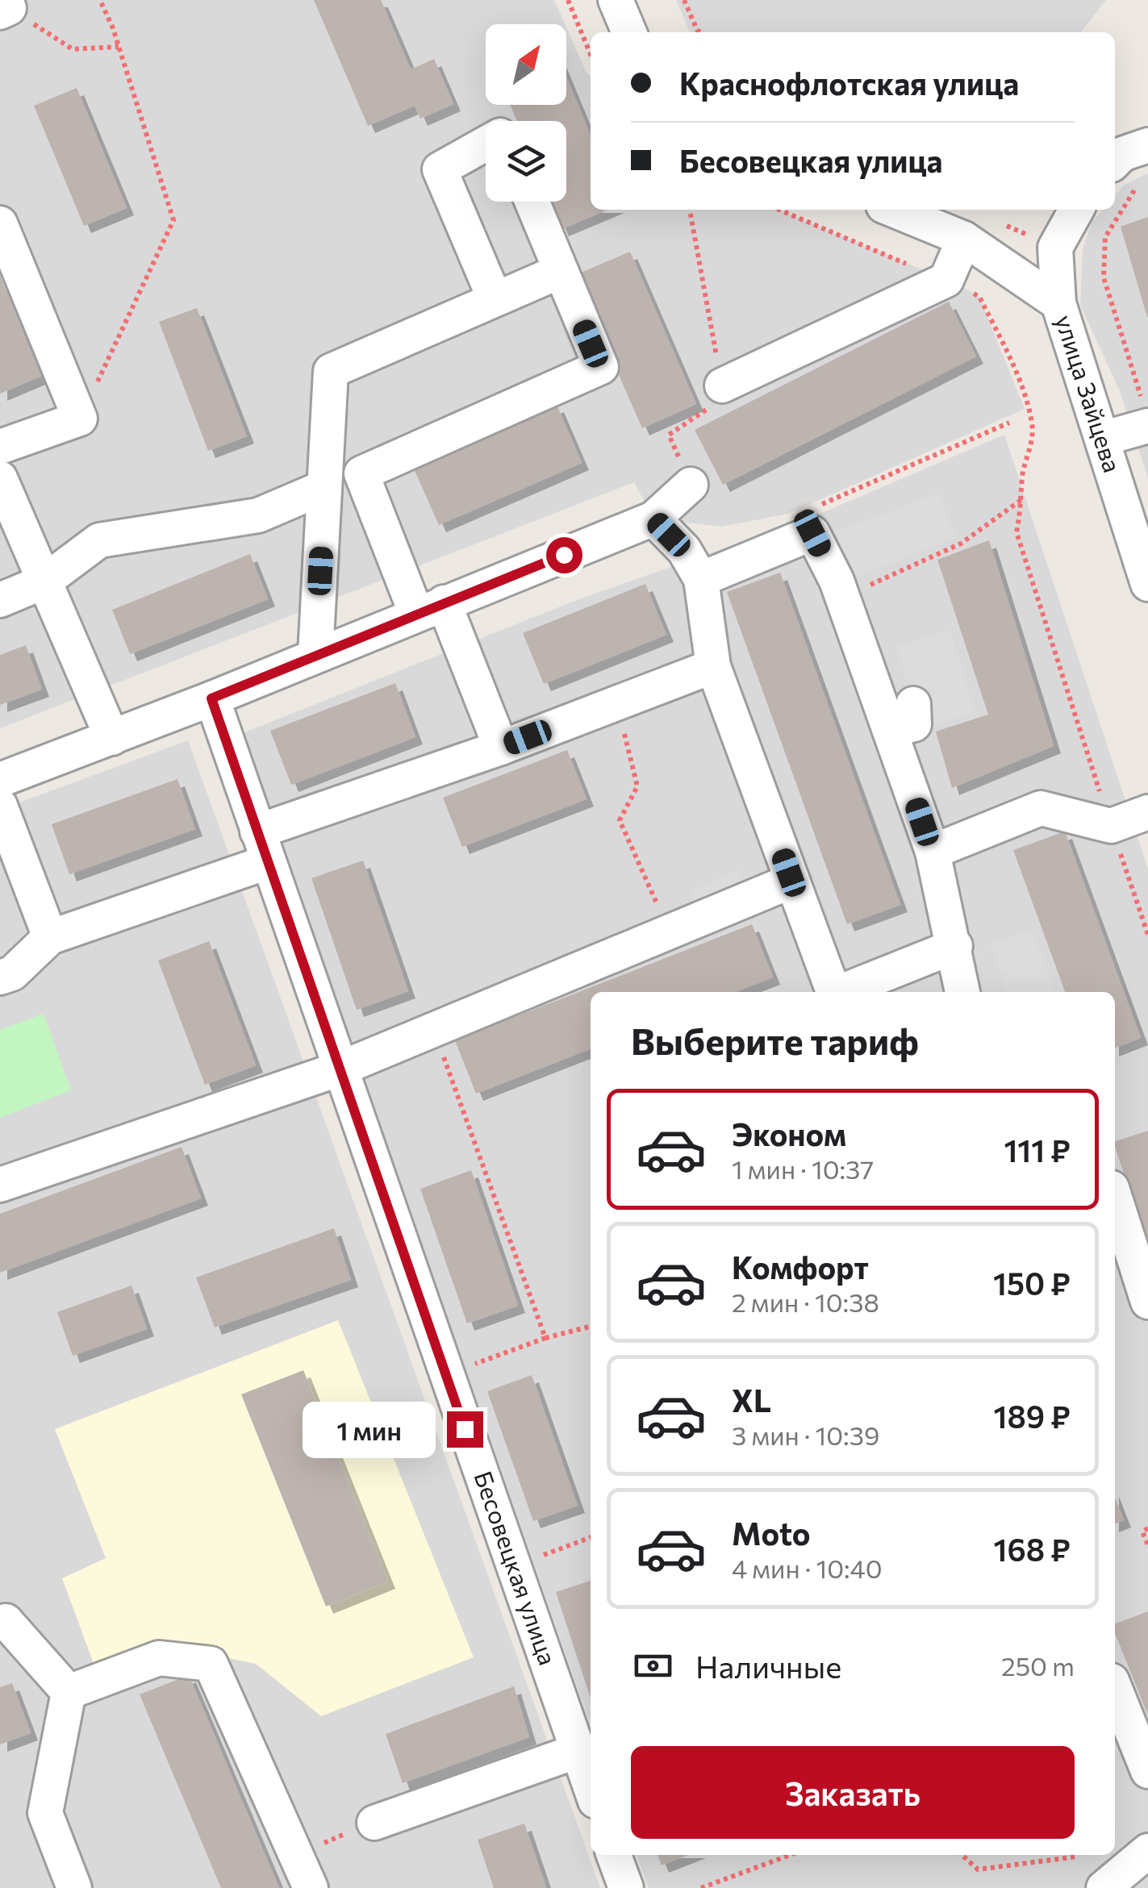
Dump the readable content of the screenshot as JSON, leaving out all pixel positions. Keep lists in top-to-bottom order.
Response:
{
  "streets": {
    "street": ["улица Зайцева", "Бесовецкая улица"]
  },
  "north": "top right",
  "page": {
    "banner": ["Краснофлотская улица", "Бесовецкая улица"],
    "heading": "Выберите тариф",
    "list": [
      {
        "name": "Эконом",
        "note": "1 мин · 10:37",
        "value": "111 ₽"
      },
      {
        "name": "Комфорт",
        "note": "2 мин · 10:38",
        "value": "150 ₽"
      },
      {
        "name": "XL",
        "note": "3 мин · 10:39",
        "value": "189 ₽"
      },
      {
        "name": "Moto",
        "note": "4 мин · 10:40",
        "value": "168 ₽"
      }
    ],
    "bubble": "1 мин",
    "pay": ["Наличные", "250 m"],
    "buttons": "Заказать"
  }
}
